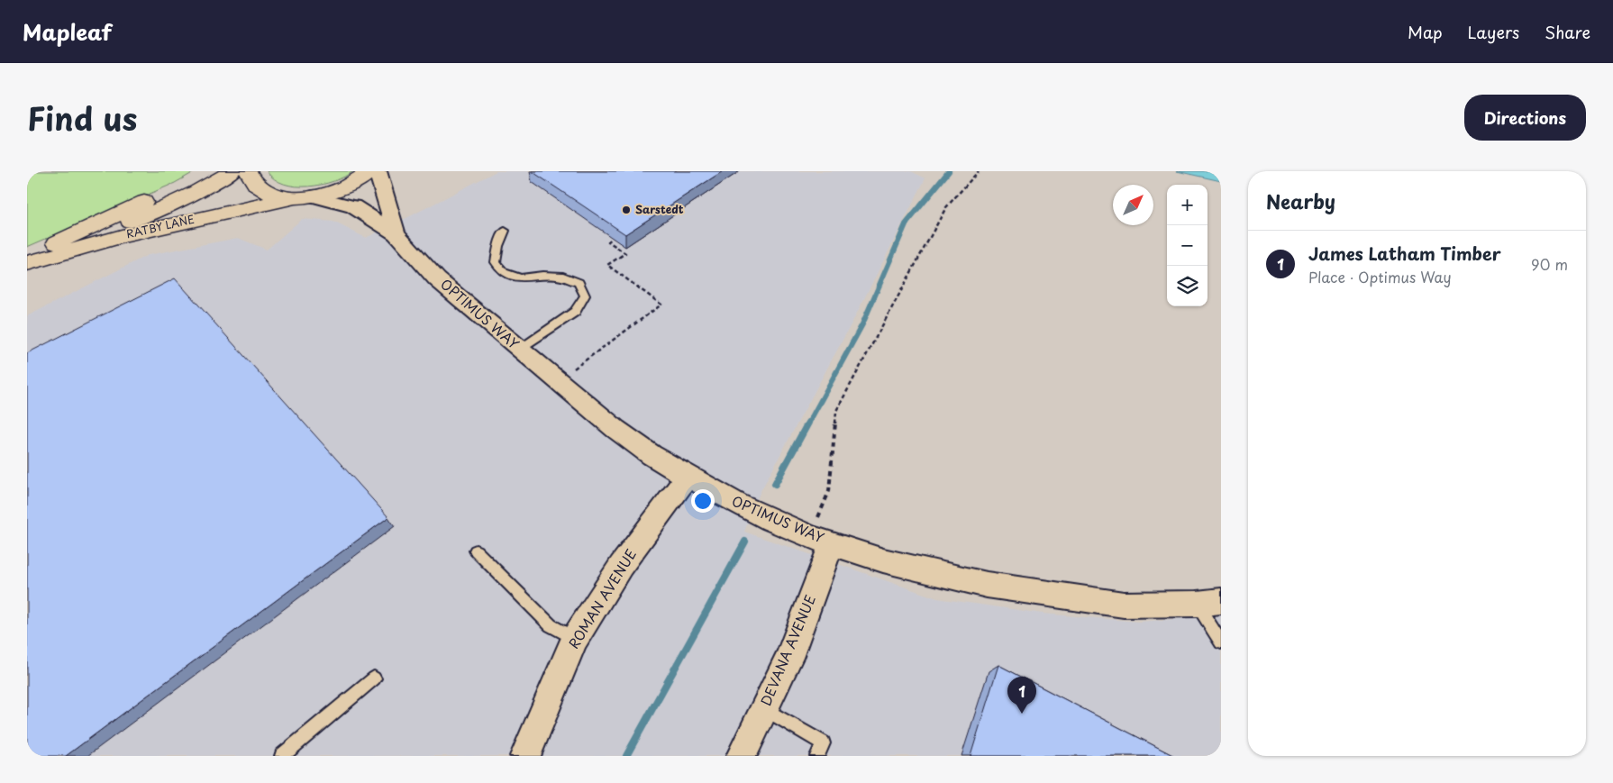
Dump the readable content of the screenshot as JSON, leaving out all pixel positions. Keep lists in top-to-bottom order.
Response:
{
  "streets": {
    "main road": ["RATBY LANE"],
    "street": ["OPTIMUS WAY", "ROMAN AVENUE", "DEVANA AVENUE"]
  },
  "crossings": [
    ["RATBY LANE", "OPTIMUS WAY"],
    ["OPTIMUS WAY", "ROMAN AVENUE"],
    ["OPTIMUS WAY", "DEVANA AVENUE"]
  ],
  "places": ["Sarstedt"],
  "north": "top right",
  "page": {
    "header": "Mapleaf",
    "nav": ["Map", "Layers", "Share"],
    "title": "Find us",
    "buttons": "Directions",
    "heading": "Nearby",
    "map_buttons": ["+", "−"],
    "list": [
      {
        "mark": "1",
        "name": "James Latham Timber",
        "note": "Place · Optimus Way",
        "value": "90 m"
      }
    ],
    "pins": "1"
  }
}
